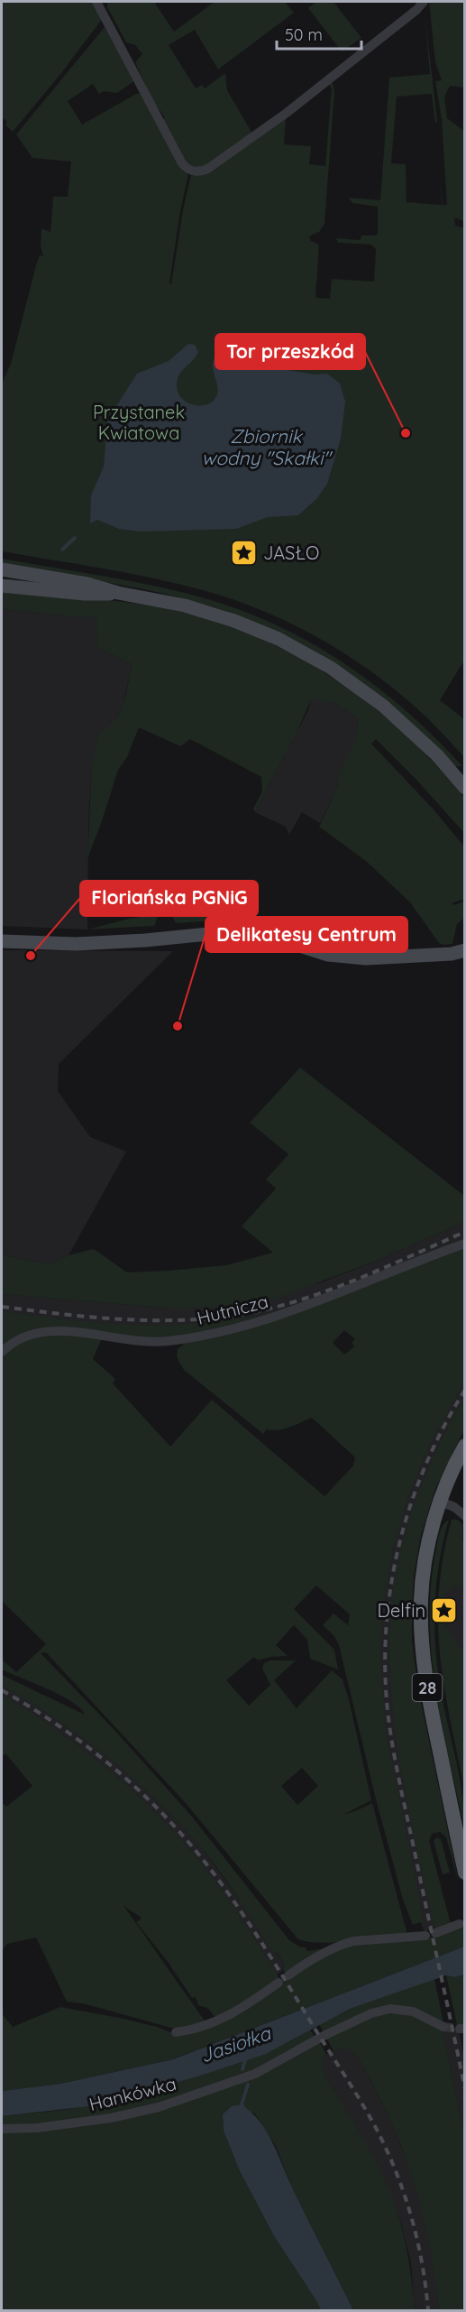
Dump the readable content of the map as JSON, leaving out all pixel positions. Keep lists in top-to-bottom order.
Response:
{
  "streets": {
    "main road": ["28"],
    "street": ["Hutnicza", "Hankówka"]
  },
  "water": ["Zbiornik wodny \"Skałki\"", "Jasiołka"],
  "parks": ["Przystanek Kwiatowa"],
  "places": {
    "other": ["Tor przeszkód", "Floriańska PGNiG", "Delikatesy Centrum"],
    "place": ["JASŁO", "Delfin"]
  },
  "scale_bar": "50 m"
}
